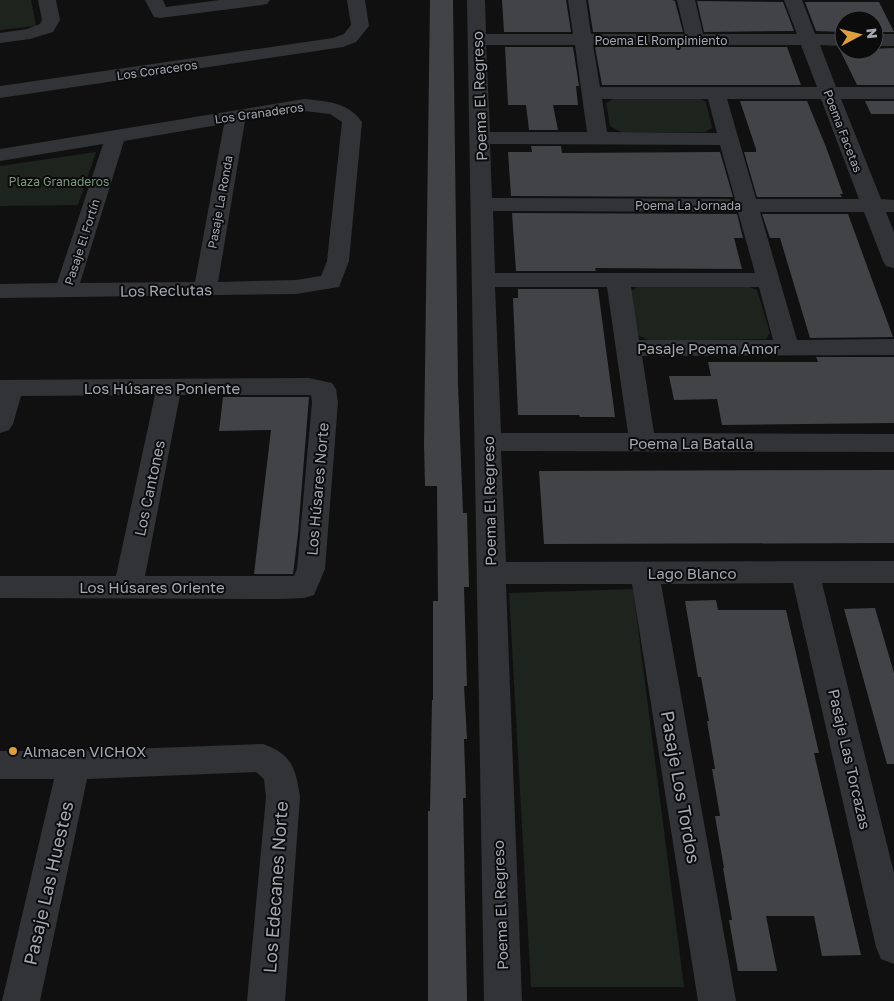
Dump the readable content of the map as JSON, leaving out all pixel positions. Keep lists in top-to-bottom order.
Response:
{
  "streets": {
    "street": [
      "Poema El Rompimiento",
      "Los Coraceros",
      "Poema El Regreso",
      "Los Granaderos",
      "Poema Facetas",
      "Pasaje La Ronda",
      "Poema La Jornada",
      "Pasaje El Fortín",
      "Los Reclutas",
      "Pasaje Poema Amor",
      "Los Húsares Poniente",
      "Poema La Batalla",
      "Los Cantones",
      "Los Húsares Norte",
      "Lago Blanco",
      "Los Húsares Oriente",
      "Pasaje Las Torcazas",
      "Pasaje Los Tordos",
      "Pasaje Las Huestes",
      "Los Edecanes Norte"
    ]
  },
  "crossings": [
    ["Poema El Rompimiento", "Poema El Regreso"],
    ["Poema El Rompimiento", "Poema Facetas"],
    ["Poema El Regreso", "Poema La Jornada"],
    ["Poema El Regreso", "Poema La Batalla"],
    ["Poema El Regreso", "Lago Blanco"],
    ["Los Granaderos", "Pasaje La Ronda"],
    ["Los Granaderos", "Pasaje El Fortín"],
    ["Los Granaderos", "Los Reclutas"],
    ["Poema Facetas", "Poema La Jornada"],
    ["Pasaje La Ronda", "Los Reclutas"],
    ["Poema La Jornada", "Pasaje Poema Amor"],
    ["Pasaje El Fortín", "Los Reclutas"],
    ["Pasaje Poema Amor", "Poema La Batalla"],
    ["Los Húsares Poniente", "Los Cantones"],
    ["Los Húsares Poniente", "Los Húsares Norte"],
    ["Los Cantones", "Los Húsares Oriente"],
    ["Los Húsares Norte", "Los Húsares Oriente"],
    ["Lago Blanco", "Pasaje Las Torcazas"],
    ["Lago Blanco", "Pasaje Los Tordos"],
    ["Pasaje Las Huestes", "Los Edecanes Norte"]
  ],
  "parks": ["Plaza Granaderos"],
  "places": ["Almacen VICHOX"],
  "north": "right"
}
